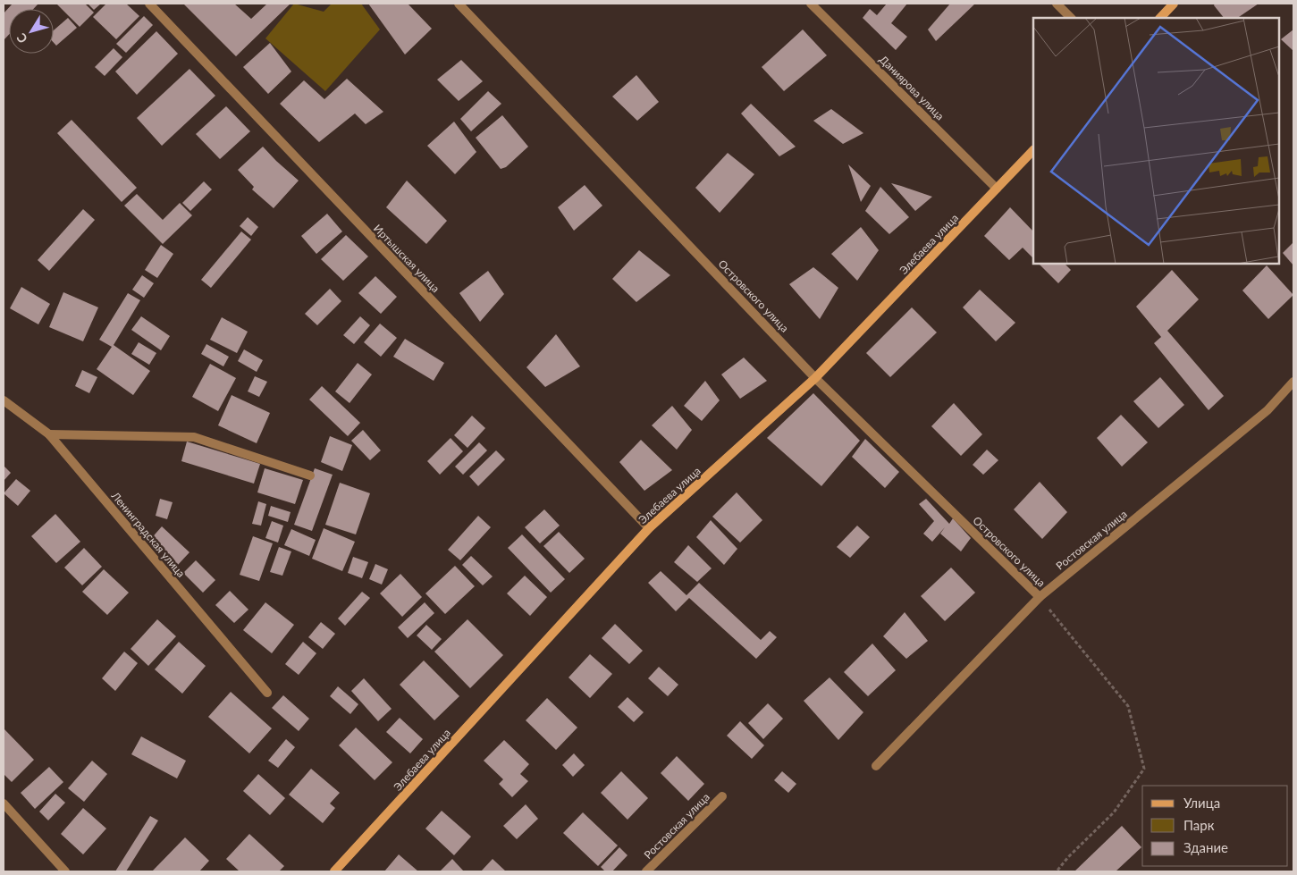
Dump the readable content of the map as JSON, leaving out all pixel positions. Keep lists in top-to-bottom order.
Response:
{
  "streets": {
    "main road": ["Элебаева улица"],
    "street": [
      "Даниярова улица",
      "Иртышская улица",
      "Островского улица",
      "Ленинградская улица",
      "Ростовская улица"
    ]
  },
  "crossings": [
    ["Даниярова улица", "Элебаева улица"],
    ["Элебаева улица", "Иртышская улица"],
    ["Элебаева улица", "Островского улица"],
    ["Островского улица", "Ростовская улица"]
  ],
  "legend": ["Улица", "Парк", "Здание"],
  "north": "bottom left"
}
